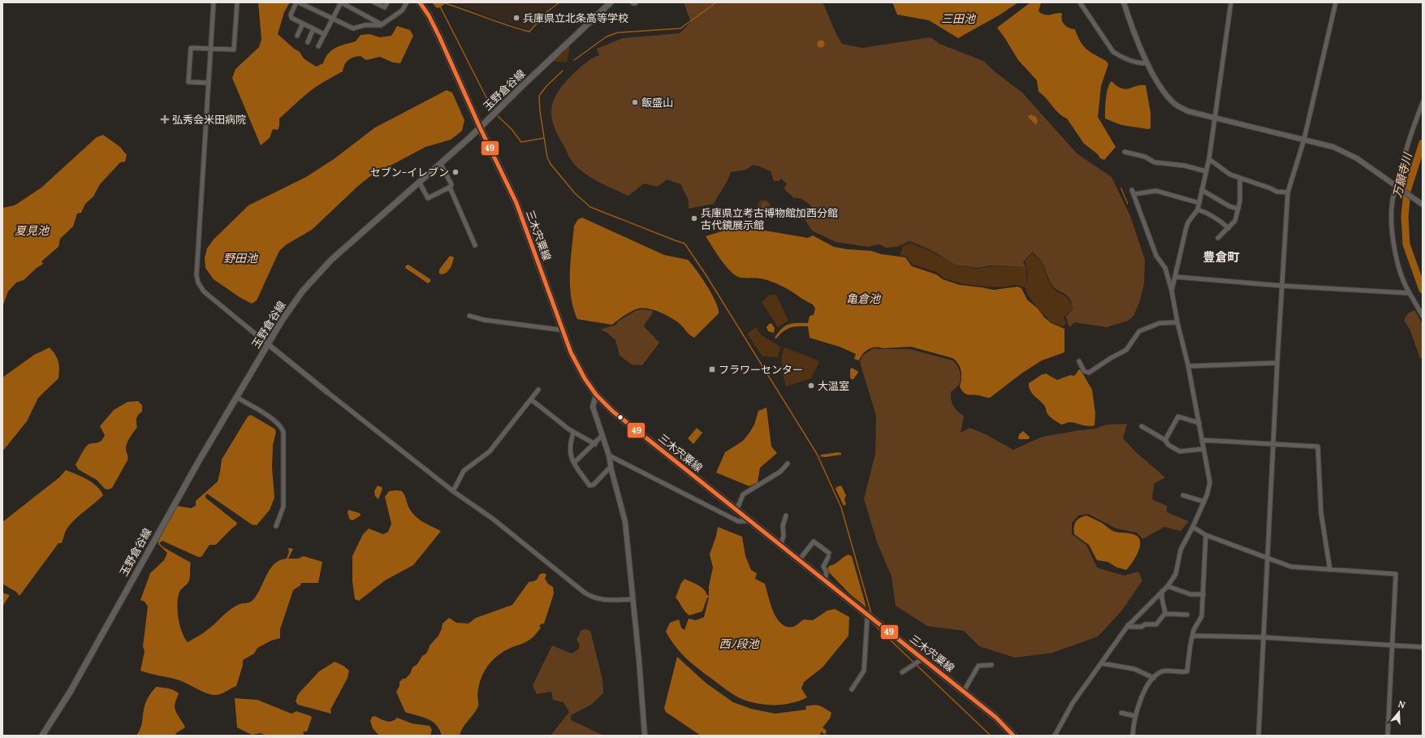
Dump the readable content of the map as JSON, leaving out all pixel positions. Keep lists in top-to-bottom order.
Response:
{
  "streets": {
    "main road": ["玉野倉谷線", "三木宍粟線"]
  },
  "crossings": [
    ["玉野倉谷線", "三木宍粟線"]
  ],
  "districts": ["豊倉町"],
  "water": [
    "三田池",
    "万願寺川",
    "夏見池",
    "野田池",
    "亀倉池",
    "西ﾉ段池"
  ],
  "places": {
    "other": [
      "兵庫県立北条高等学校",
      "飯盛山",
      "セブン-イレブン",
      "兵庫県立考古博物館加西分館 古代鏡展示館",
      "大温室"
    ],
    "health": ["弘秀会米田病院"],
    "transit": ["フラワーセンター"]
  },
  "lines": ["transit line 49"],
  "north": "top"
}
